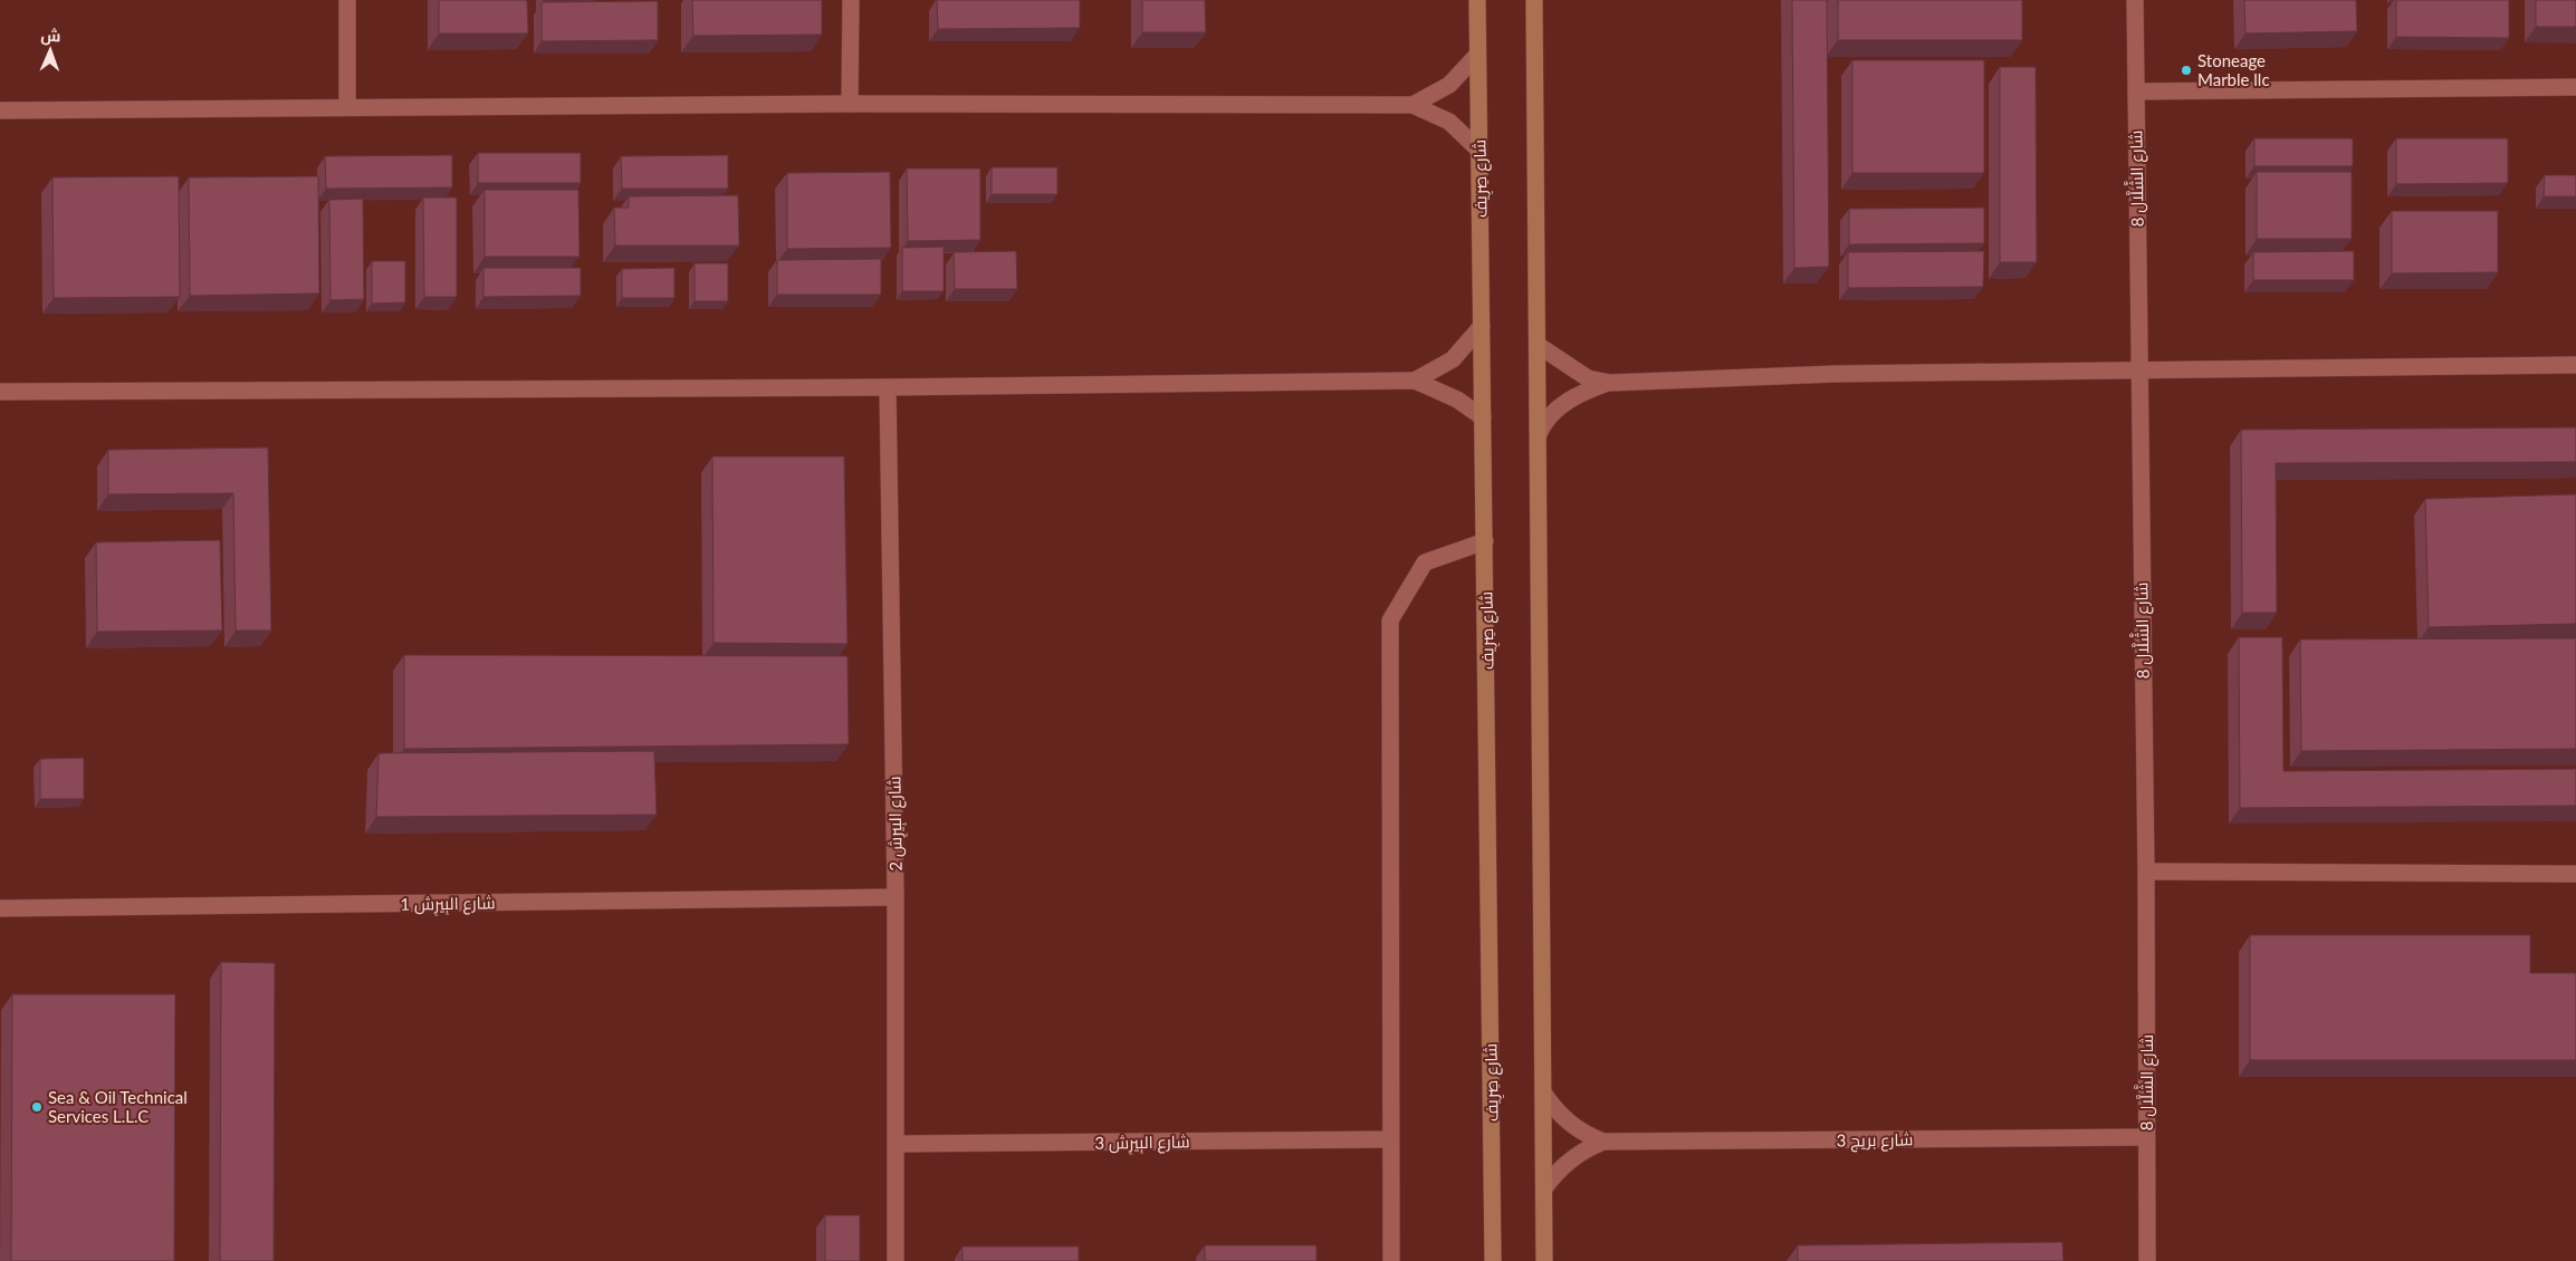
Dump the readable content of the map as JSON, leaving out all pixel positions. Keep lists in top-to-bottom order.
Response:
{
  "streets": {
    "main road": ["شارع صِرِيف"],
    "street": [
      "شارع الشَّلَّال 8",
      "شارع البِيرِش 2",
      "شارع البِيرِش 1",
      "شارع بريج 3",
      "شارع البِيرِش 3"
    ]
  },
  "crossings": [
    ["شارع الشَّلَّال 8", "شارع بريج 3"],
    ["شارع البِيرِش 2", "شارع البِيرِش 1"],
    ["شارع البِيرِش 2", "شارع البِيرِش 3"]
  ],
  "places": ["Stoneage Marble llc", "Sea & Oil Technical Services L.L.C"],
  "north": "top"
}
